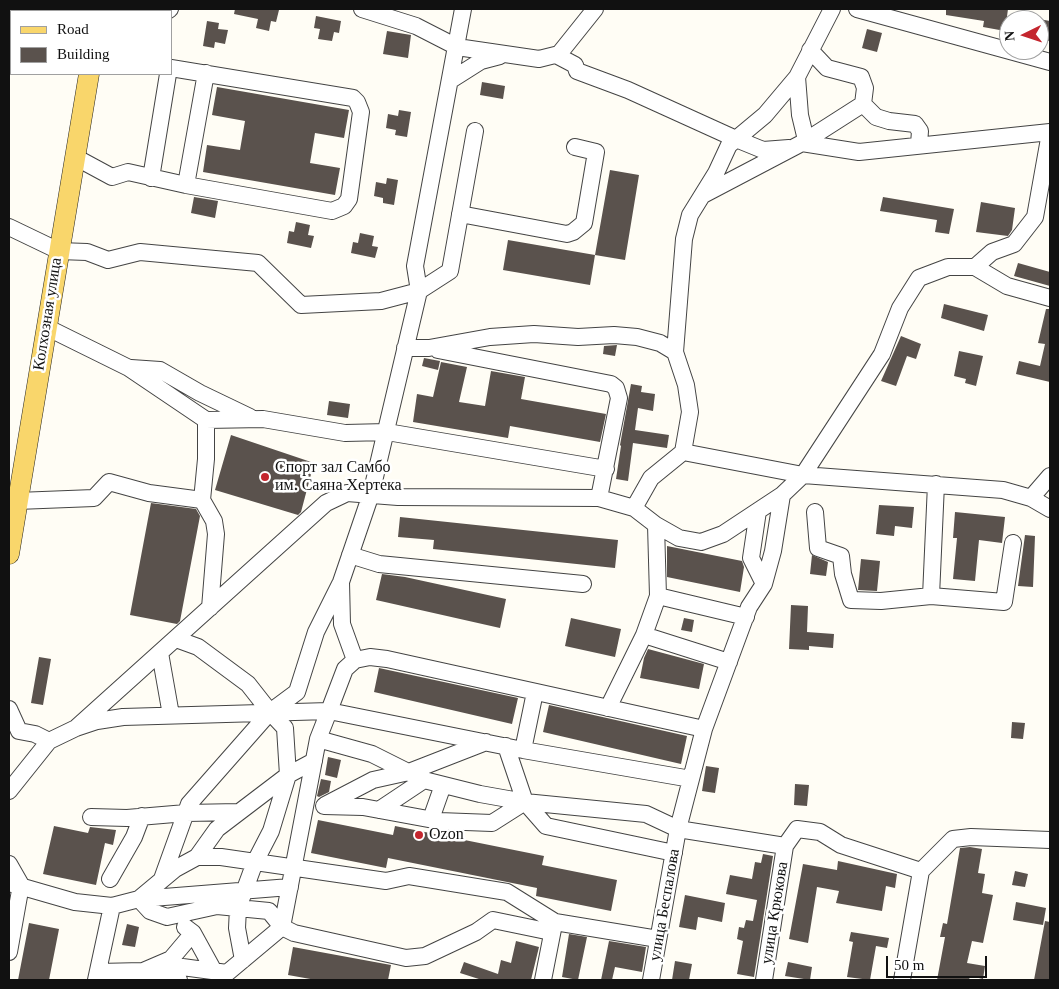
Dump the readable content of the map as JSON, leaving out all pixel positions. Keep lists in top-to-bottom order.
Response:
{
  "streets": {
    "main road": ["Колхозная улица"],
    "street": ["улица Беспалова", "улица Крюкова"]
  },
  "places": ["Спорт зал Самбо им. Саяна Хертека", "Ozon"],
  "legend": ["Road", "Building"],
  "scale_bar": "50 m",
  "north": "left"
}
